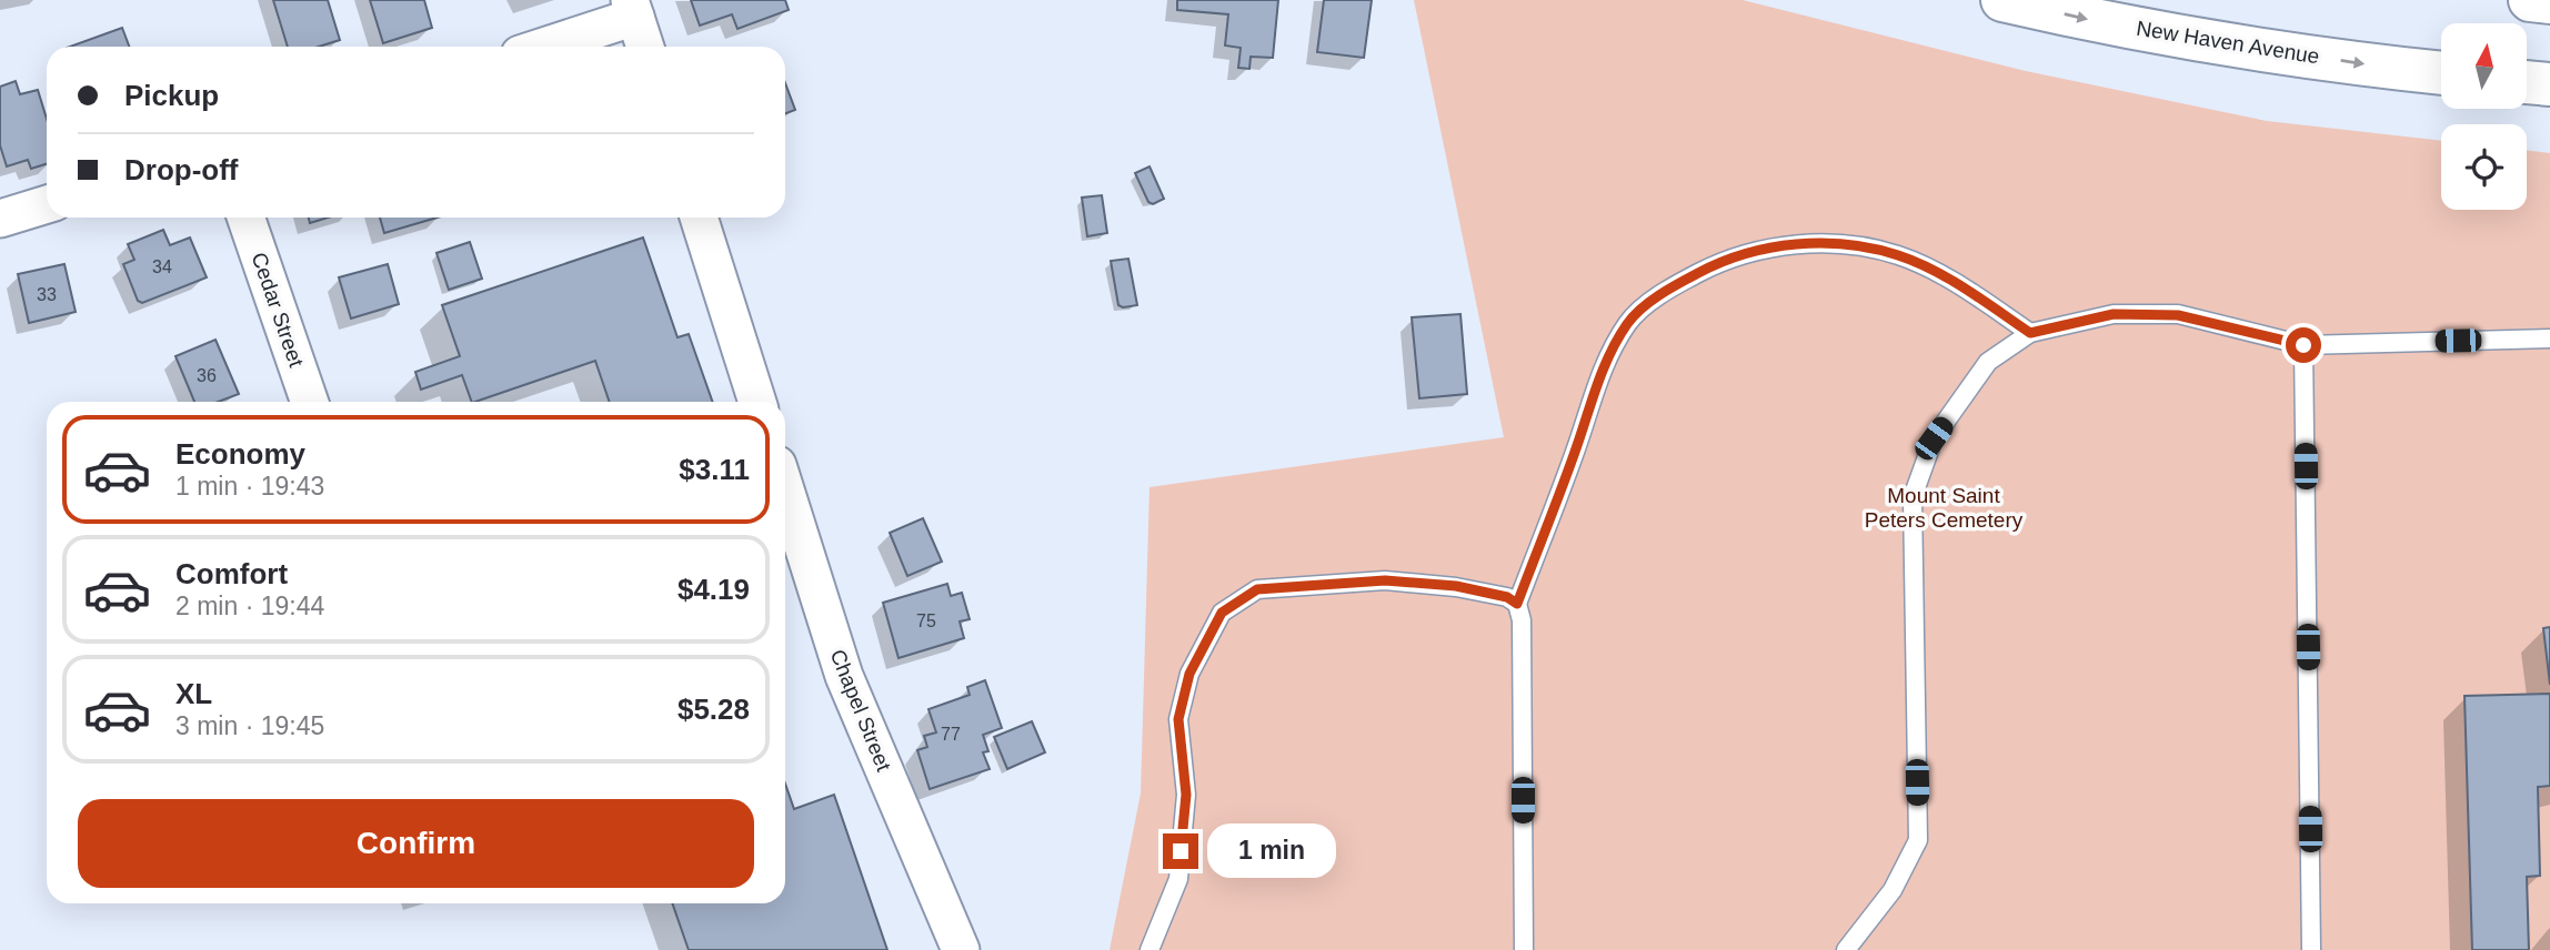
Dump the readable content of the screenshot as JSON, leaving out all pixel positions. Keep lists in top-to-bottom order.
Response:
{
  "streets": {
    "highway": ["New Haven Avenue"],
    "street": ["Cedar Street", "Chapel Street"]
  },
  "one_way": ["New Haven Avenue"],
  "parks": ["Mount Saint Peters Cemetery"],
  "house_numbers": [
    "34",
    "33",
    "36",
    "75",
    "77"
  ],
  "north": "top",
  "page": {
    "banner": ["Pickup", "Drop-off"],
    "list": [
      {
        "name": "Economy",
        "note": "1 min · 19:43",
        "value": "$3.11"
      },
      {
        "name": "Comfort",
        "note": "2 min · 19:44",
        "value": "$4.19"
      },
      {
        "name": "XL",
        "note": "3 min · 19:45",
        "value": "$5.28"
      }
    ],
    "buttons": "Confirm",
    "bubble": "1 min"
  }
}
